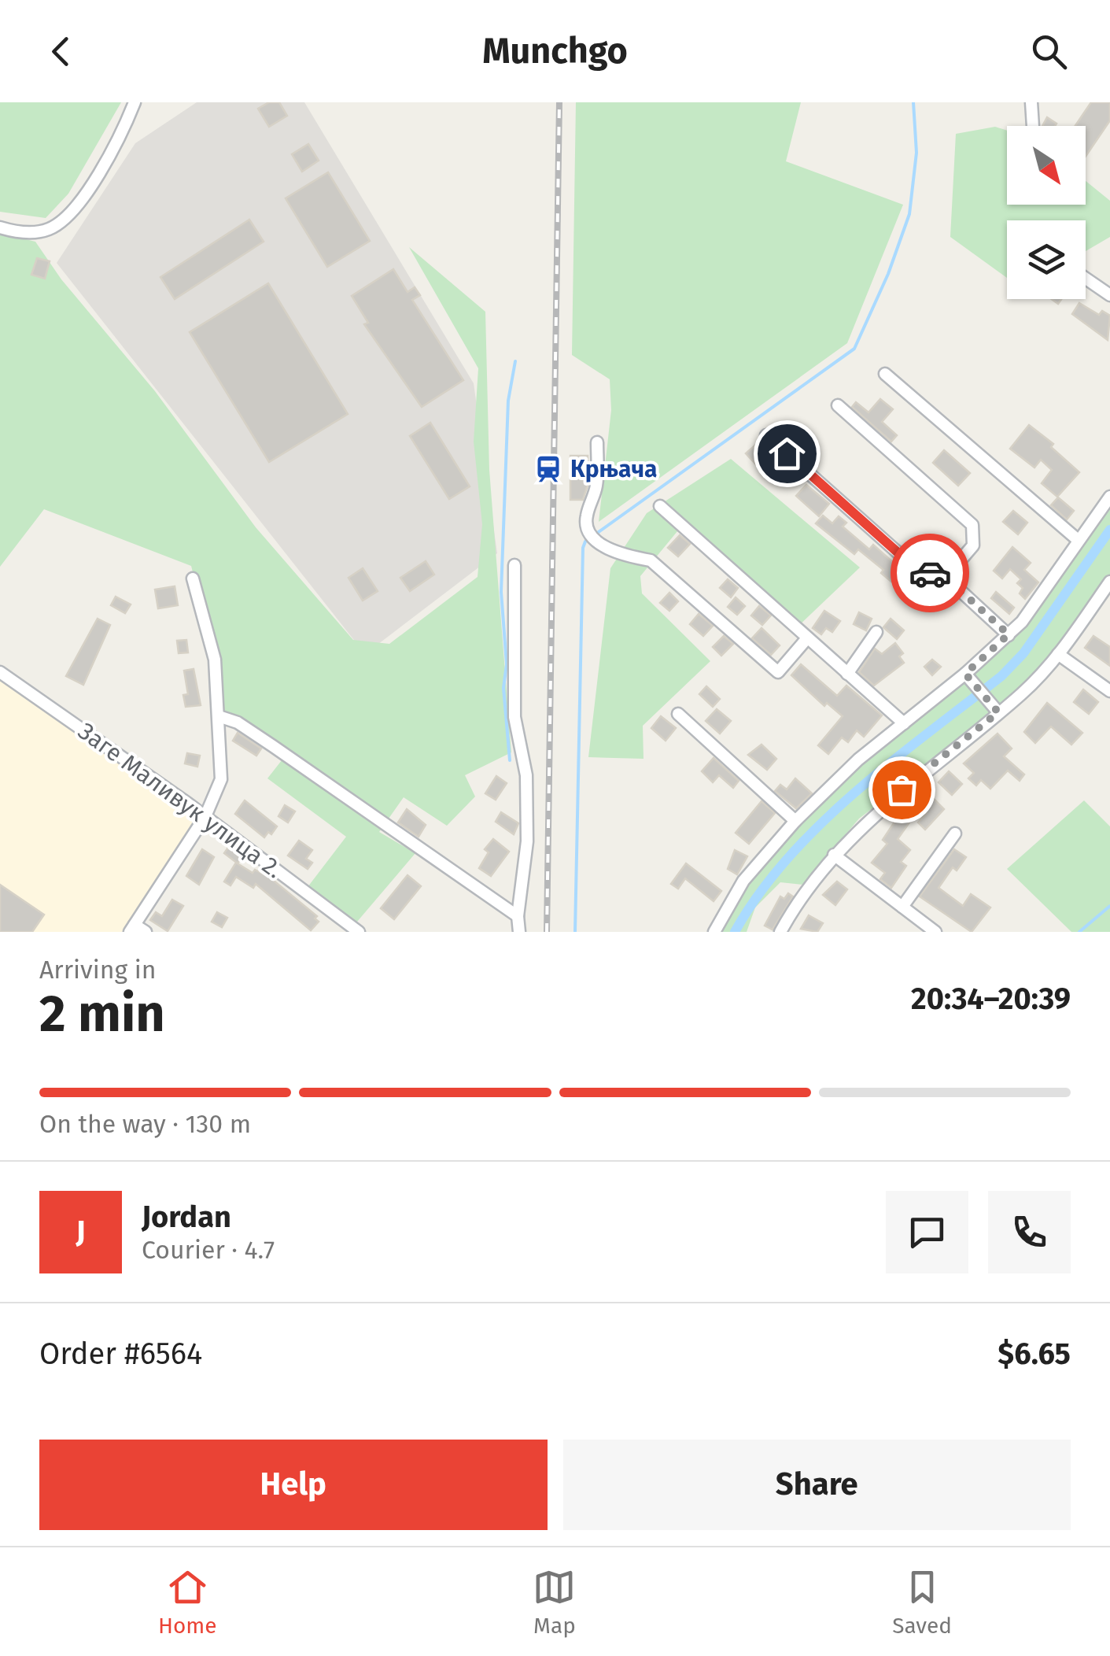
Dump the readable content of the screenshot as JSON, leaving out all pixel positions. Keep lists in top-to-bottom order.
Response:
{
  "streets": {
    "street": ["Заге Маливук улица 2."]
  },
  "places": {
    "station": ["Крњача"]
  },
  "north": "bottom right",
  "page": {
    "header": "Munchgo",
    "heading": ["2 min", "Arriving in", "20:34–20:39"],
    "panel": [
      "Jordan",
      "Courier · 4.7",
      "Order #6564",
      "$6.65"
    ],
    "bar": "On the way · 130 m",
    "round": "J",
    "buttons": ["Help", "Share"],
    "tabs": ["Home", "Map", "Saved"]
  }
}
